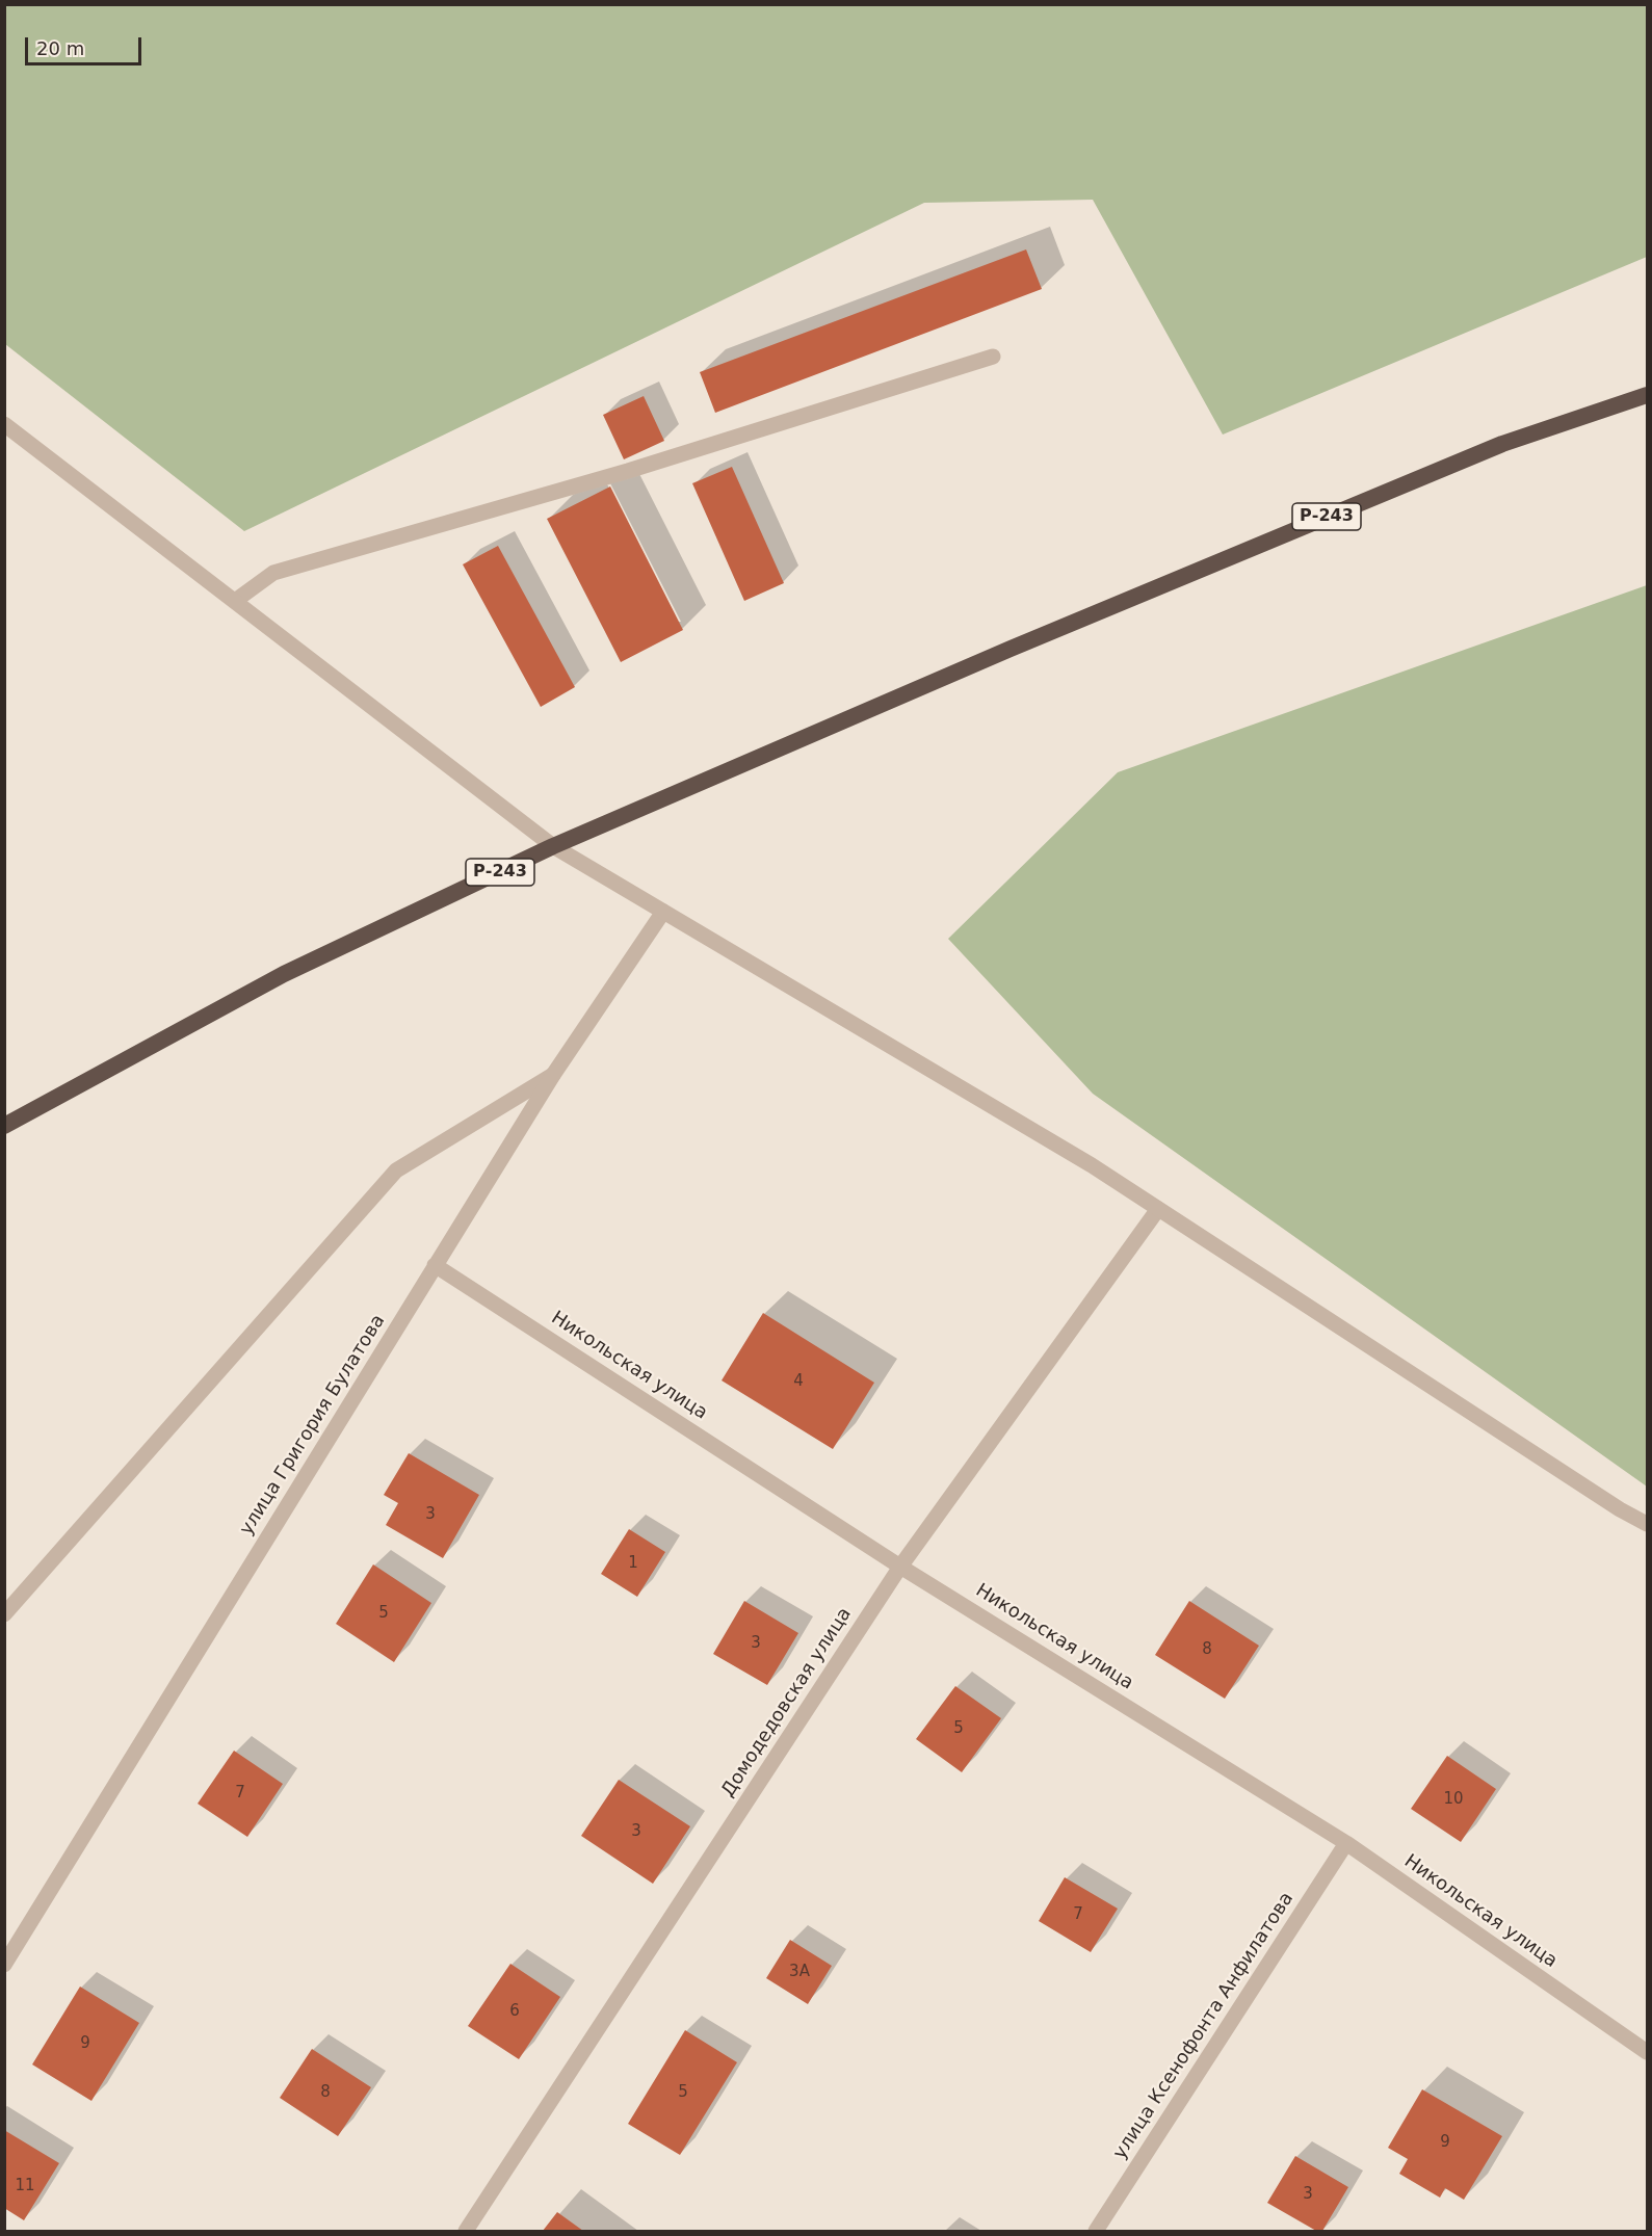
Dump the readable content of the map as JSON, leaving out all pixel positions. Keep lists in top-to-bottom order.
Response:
{
  "streets": {
    "highway": ["Р-243"],
    "street": [
      "Никольская улица",
      "улица Григория Булатова",
      "Домодедовская улица",
      "улица Ксенофонта Анфилатова"
    ]
  },
  "crossings": [
    ["Никольская улица", "улица Григория Булатова"],
    ["Никольская улица", "Домодедовская улица"],
    ["Никольская улица", "улица Ксенофонта Анфилатова"]
  ],
  "house_numbers": [
    "4",
    "3",
    "1",
    "5",
    "3",
    "8",
    "5",
    "7",
    "10",
    "3",
    "7",
    "3А",
    "6",
    "9",
    "8",
    "5",
    "9",
    "11",
    "3"
  ],
  "scale_bar": "20 m"
}
